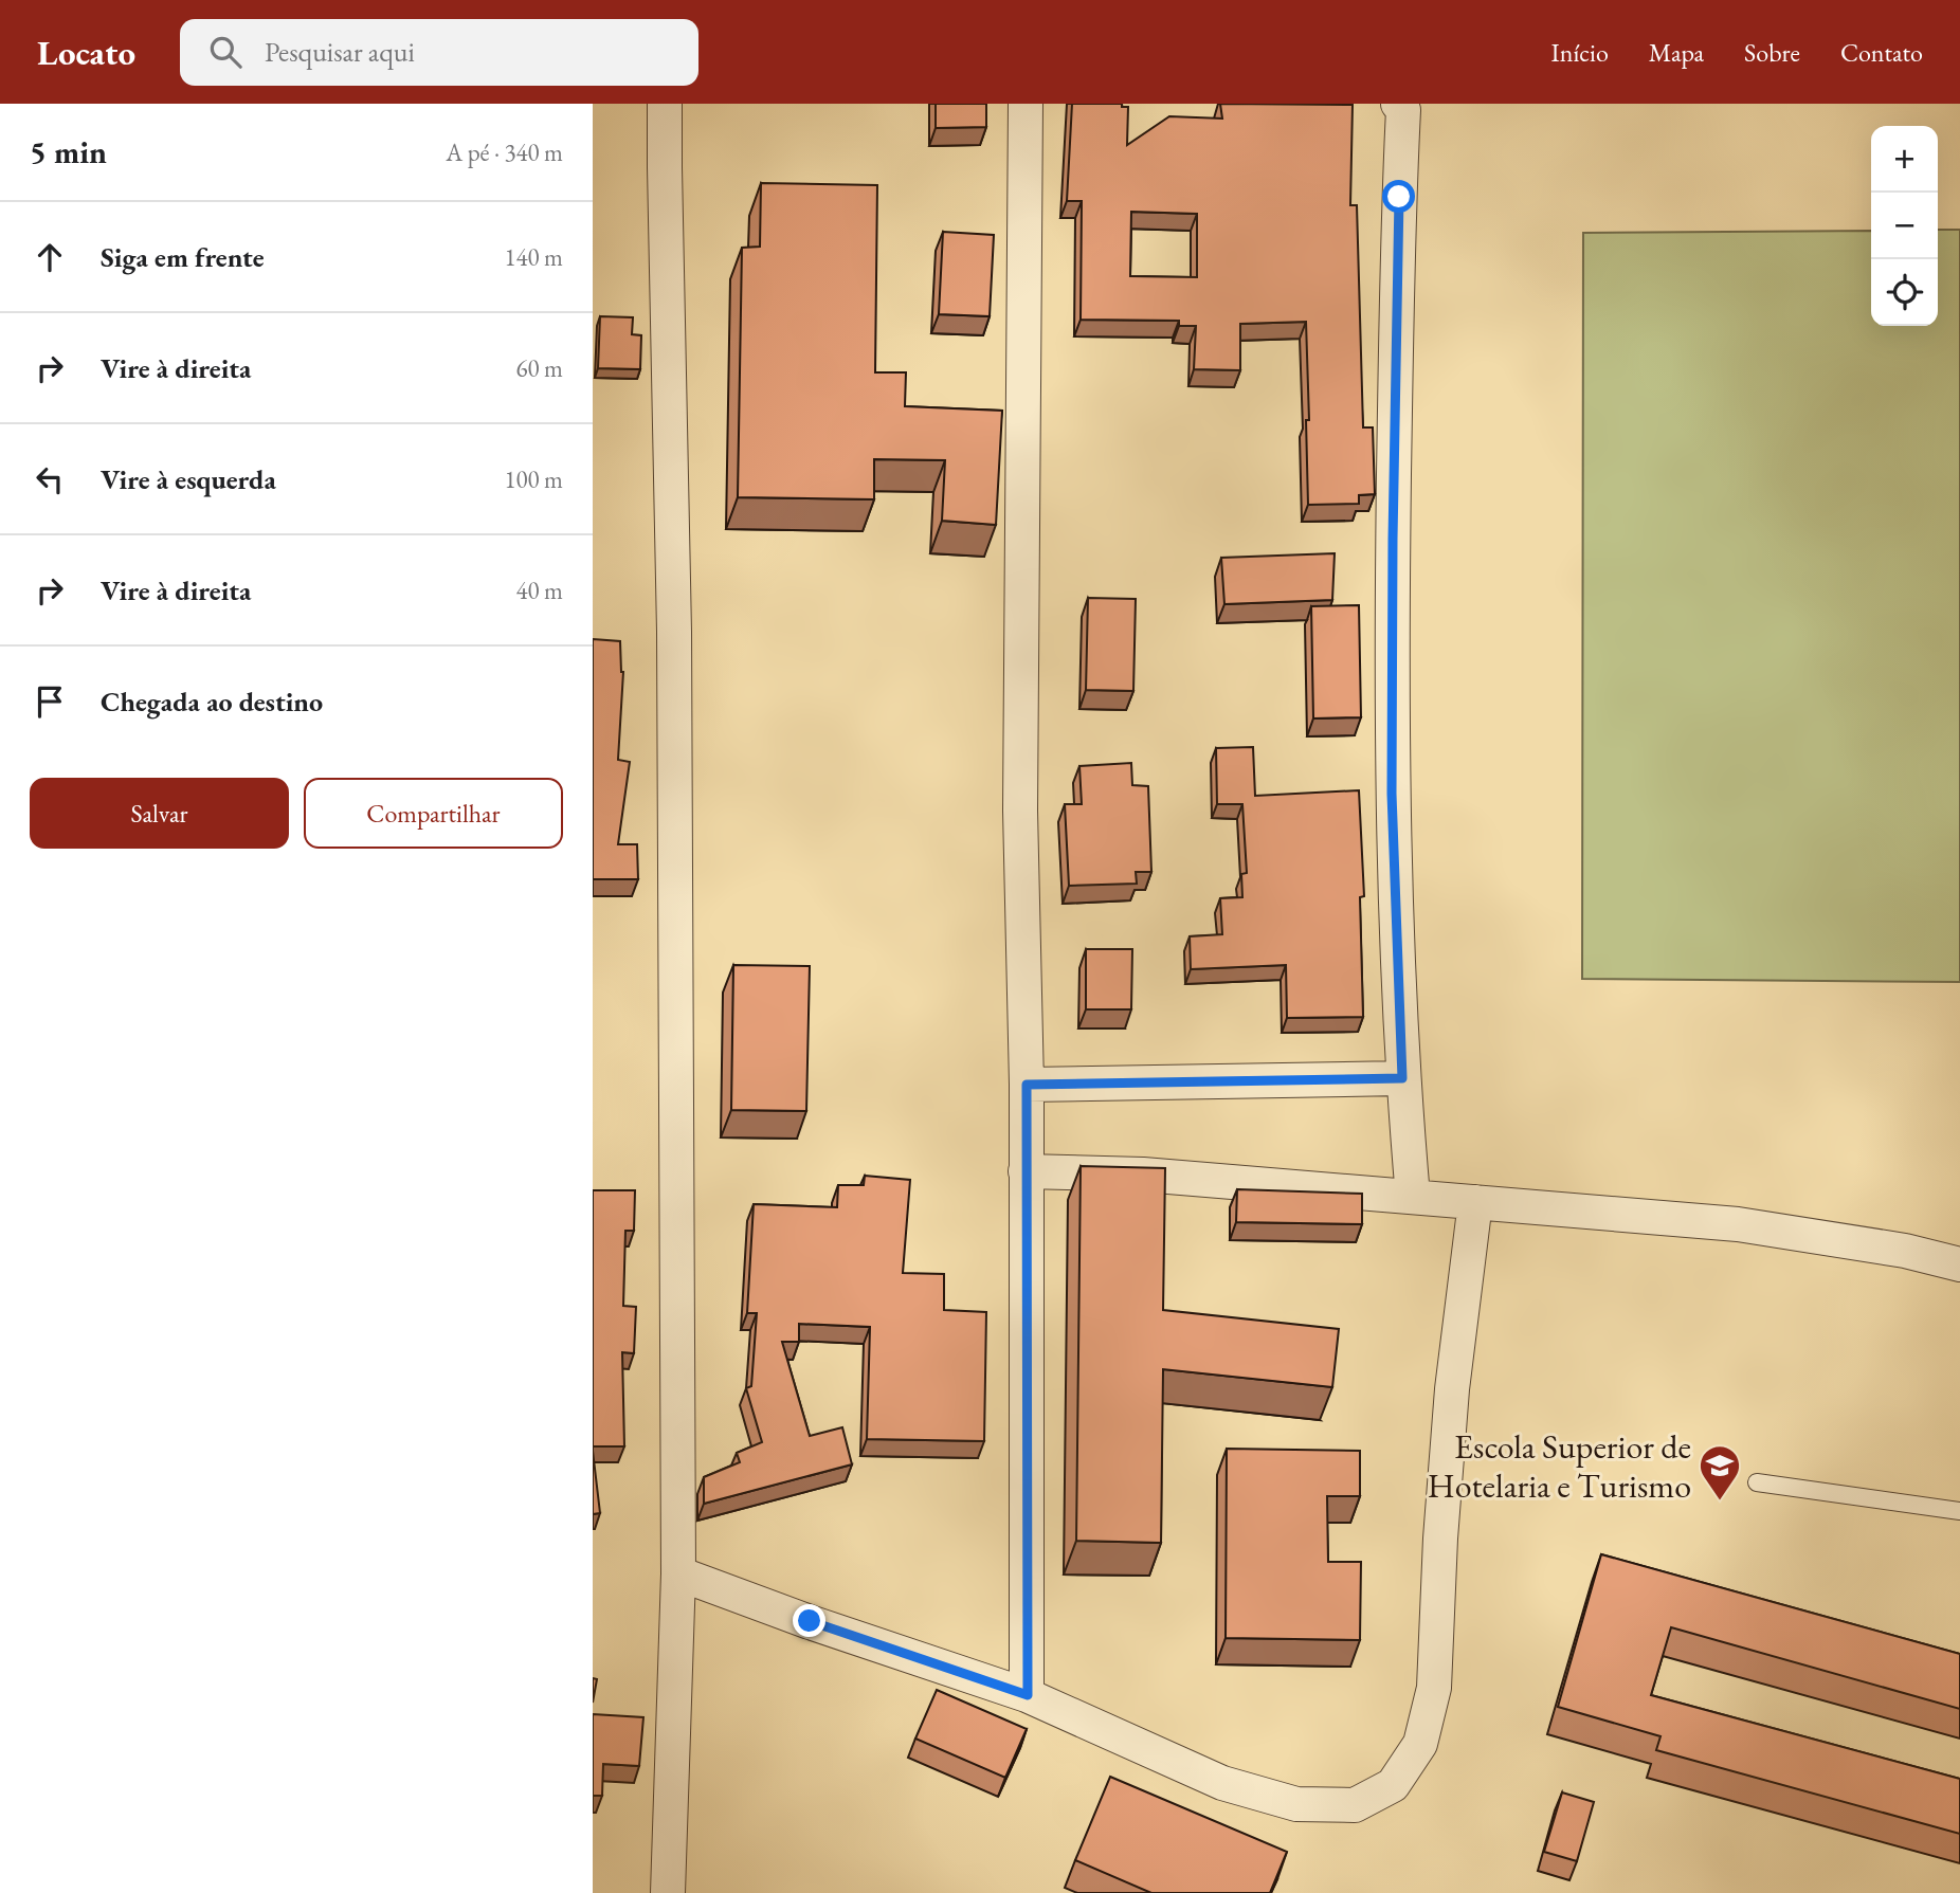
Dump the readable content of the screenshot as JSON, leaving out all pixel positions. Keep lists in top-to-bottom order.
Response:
{
  "places": {
    "school or university": ["Escola Superior de Hotelaria e Turismo"]
  },
  "page": {
    "header": "Locato",
    "search": "Pesquisar aqui",
    "nav": [
      "Início",
      "Mapa",
      "Sobre",
      "Contato"
    ],
    "heading": ["5 min", "A pé · 340 m"],
    "map_buttons": ["+", "−"],
    "list": [
      ["Siga em frente", "140 m"],
      ["Vire à direita", "60 m"],
      ["Vire à esquerda", "100 m"],
      ["Vire à direita", "40 m"],
      "Chegada ao destino"
    ],
    "buttons": ["Salvar", "Compartilhar"]
  }
}
